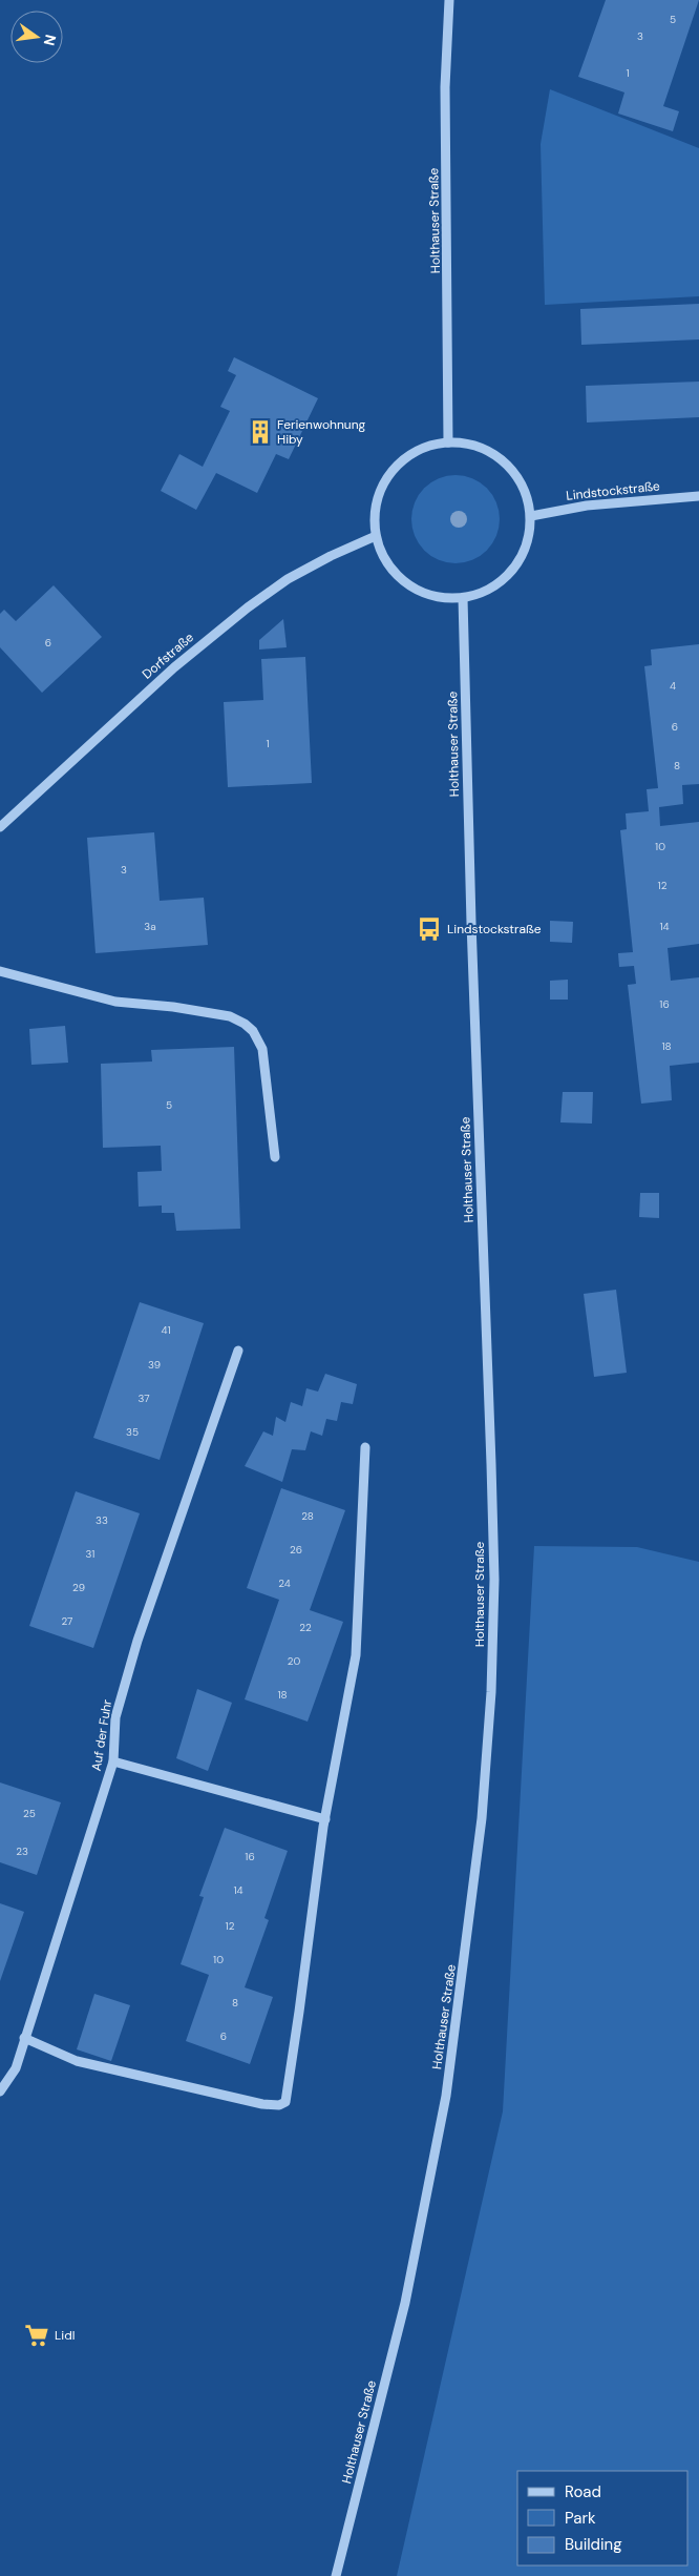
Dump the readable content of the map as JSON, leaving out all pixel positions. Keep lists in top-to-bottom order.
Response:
{
  "streets": {
    "street": [
      "Holthauser Straße",
      "Lindstockstraße",
      "Dorfstraße",
      "Auf der Fuhr"
    ]
  },
  "crossings": [
    ["Holthauser Straße", "Lindstockstraße"],
    ["Holthauser Straße", "Dorfstraße"],
    ["Lindstockstraße", "Dorfstraße"]
  ],
  "places": {
    "building": ["Ferienwohnung Hiby"],
    "bus stop": ["Lindstockstraße"],
    "supermarket": ["Lidl"]
  },
  "house_numbers": [
    "5",
    "3",
    "1",
    "6",
    "4",
    "6",
    "1",
    "8",
    "10",
    "3",
    "12",
    "3a",
    "14",
    "16",
    "18",
    "5",
    "41",
    "39",
    "37",
    "35",
    "28",
    "33",
    "26",
    "31",
    "24",
    "29",
    "27",
    "22",
    "20",
    "18",
    "25",
    "23",
    "16",
    "14",
    "12",
    "10",
    "8",
    "6"
  ],
  "legend": ["Road", "Park", "Building"],
  "north": "right"
}
